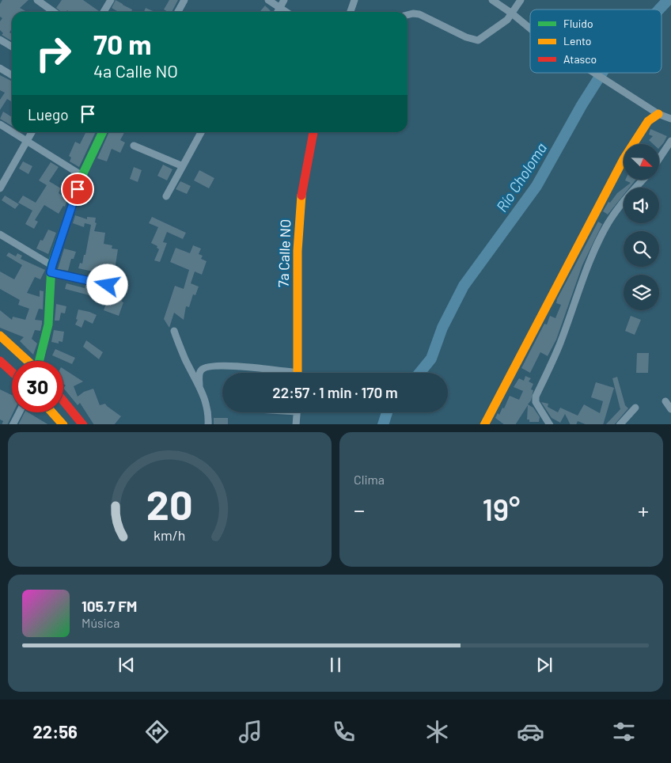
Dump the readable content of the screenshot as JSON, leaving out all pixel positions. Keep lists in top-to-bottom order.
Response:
{
  "streets": {
    "main road": ["7a Calle NO"]
  },
  "water": ["Río Choloma"],
  "legend": ["Fluido", "Lento", "Atasco"],
  "north": "bottom right",
  "page": {
    "turn": ["70 m", "4a Calle NO"],
    "then": "Luego",
    "limit": "30",
    "trip": "22:57 · 1 min · 170 m",
    "tile": "Clima",
    "heat": ["−", "19°", "+"],
    "song": ["105.7 FM", "Música"],
    "tabs": "22:56",
    "gauge": ["20", "km/h"]
  }
}
